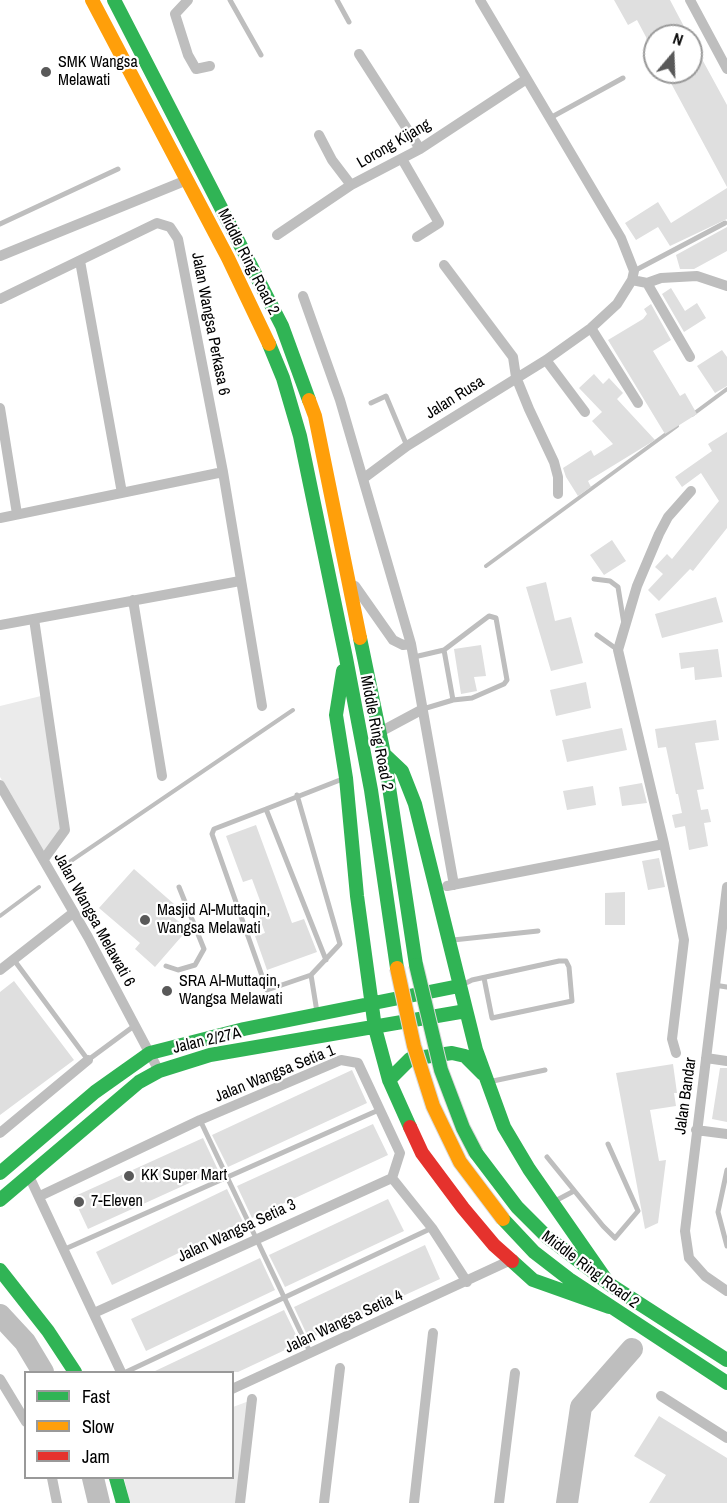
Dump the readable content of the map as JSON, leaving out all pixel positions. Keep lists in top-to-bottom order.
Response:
{
  "streets": {
    "main road": ["Middle Ring Road 2", "Jalan 2/27A"],
    "street": [
      "Lorong Kijang",
      "Jalan Wangsa Perkasa 6",
      "Jalan Rusa",
      "Jalan Wangsa Melawati 6",
      "Jalan Wangsa Setia 1",
      "Jalan Bandar",
      "Jalan Wangsa Setia 3",
      "Jalan Wangsa Setia 4"
    ]
  },
  "crossings": [
    ["Jalan Wangsa Melawati 6", "Jalan 2/27A"],
    ["Jalan Wangsa Setia 1", "Jalan Wangsa Setia 3"]
  ],
  "places": [
    "SMK Wangsa Melawati",
    "Masjid Al-Muttaqin, Wangsa Melawati",
    "SRA Al-Muttaqin, Wangsa Melawati",
    "KK Super Mart",
    "7-Eleven"
  ],
  "legend": ["Fast", "Slow", "Jam"],
  "north": "top"
}
